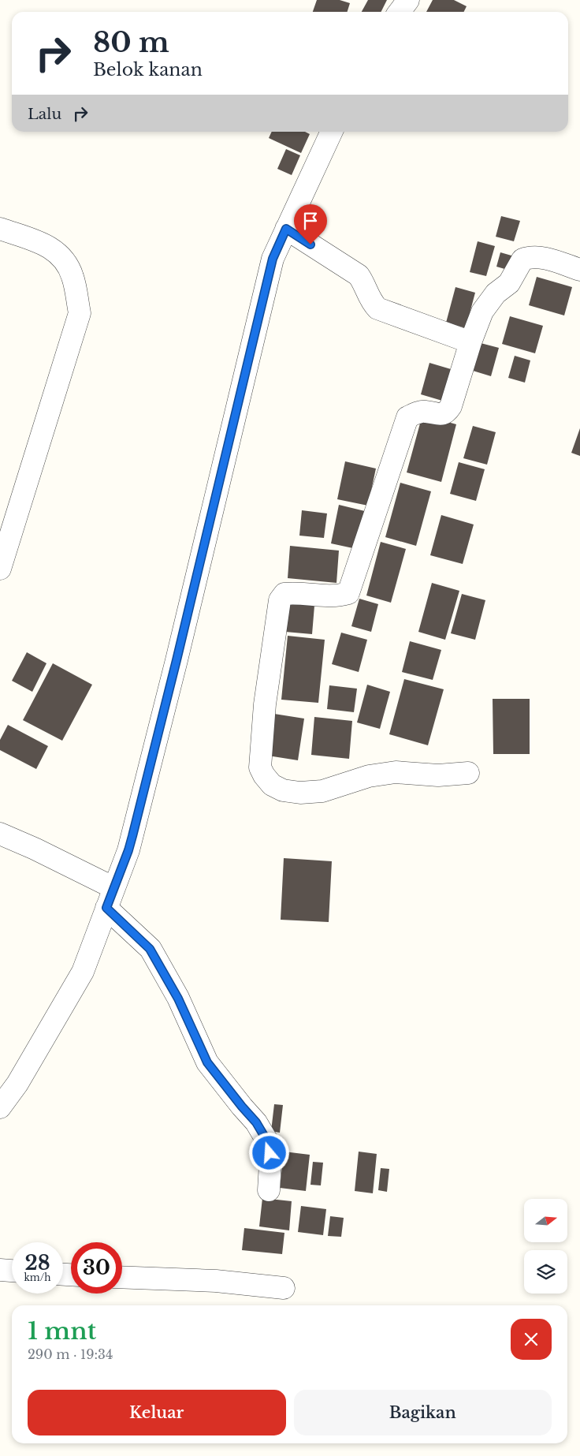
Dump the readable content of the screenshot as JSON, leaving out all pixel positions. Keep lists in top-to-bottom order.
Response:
{
  "north": "right",
  "page": {
    "turn": ["80 m", "Belok kanan"],
    "then": "Lalu",
    "speed": "28 km/h",
    "limit": "30",
    "heading": ["1 mnt", "290 m · 19:34"],
    "buttons": ["Keluar", "Bagikan"]
  }
}
